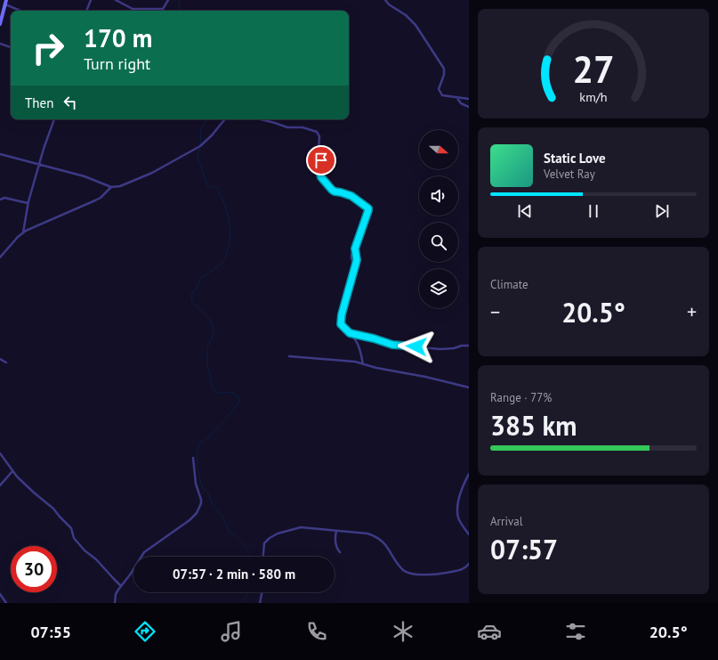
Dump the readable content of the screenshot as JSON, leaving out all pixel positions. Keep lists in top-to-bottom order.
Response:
{
  "north": "right",
  "page": {
    "turn": ["170 m", "Turn right"],
    "then": "Then",
    "song": ["Static Love", "Velvet Ray"],
    "tile": [
      "Climate",
      ["Range · 77%", "385 km"],
      ["Arrival", "07:57"]
    ],
    "heat": ["−", "20.5°", "+"],
    "limit": "30",
    "trip": "07:57 · 2 min · 580 m",
    "tabs": ["07:55", "20.5°"],
    "gauge": ["27", "km/h"]
  }
}
